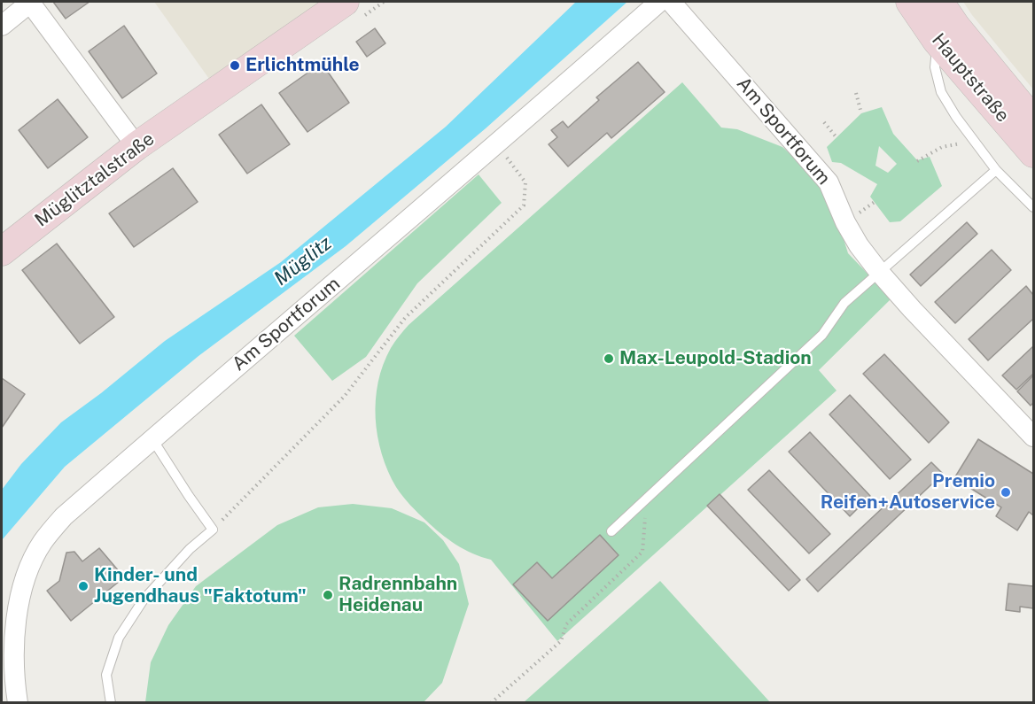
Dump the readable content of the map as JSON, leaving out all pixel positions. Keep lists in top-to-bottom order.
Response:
{
  "streets": {
    "main road": ["Hauptstraße", "Müglitztalstraße"],
    "street": ["Am Sportforum"]
  },
  "water": ["Müglitz"],
  "places": [
    "Erlichtmühle",
    "Max-Leupold-Stadion",
    "Premio Reifen+Autoservice",
    "Kinder- und Jugendhaus \"Faktotum\"",
    "Radrennbahn Heidenau"
  ]
}
